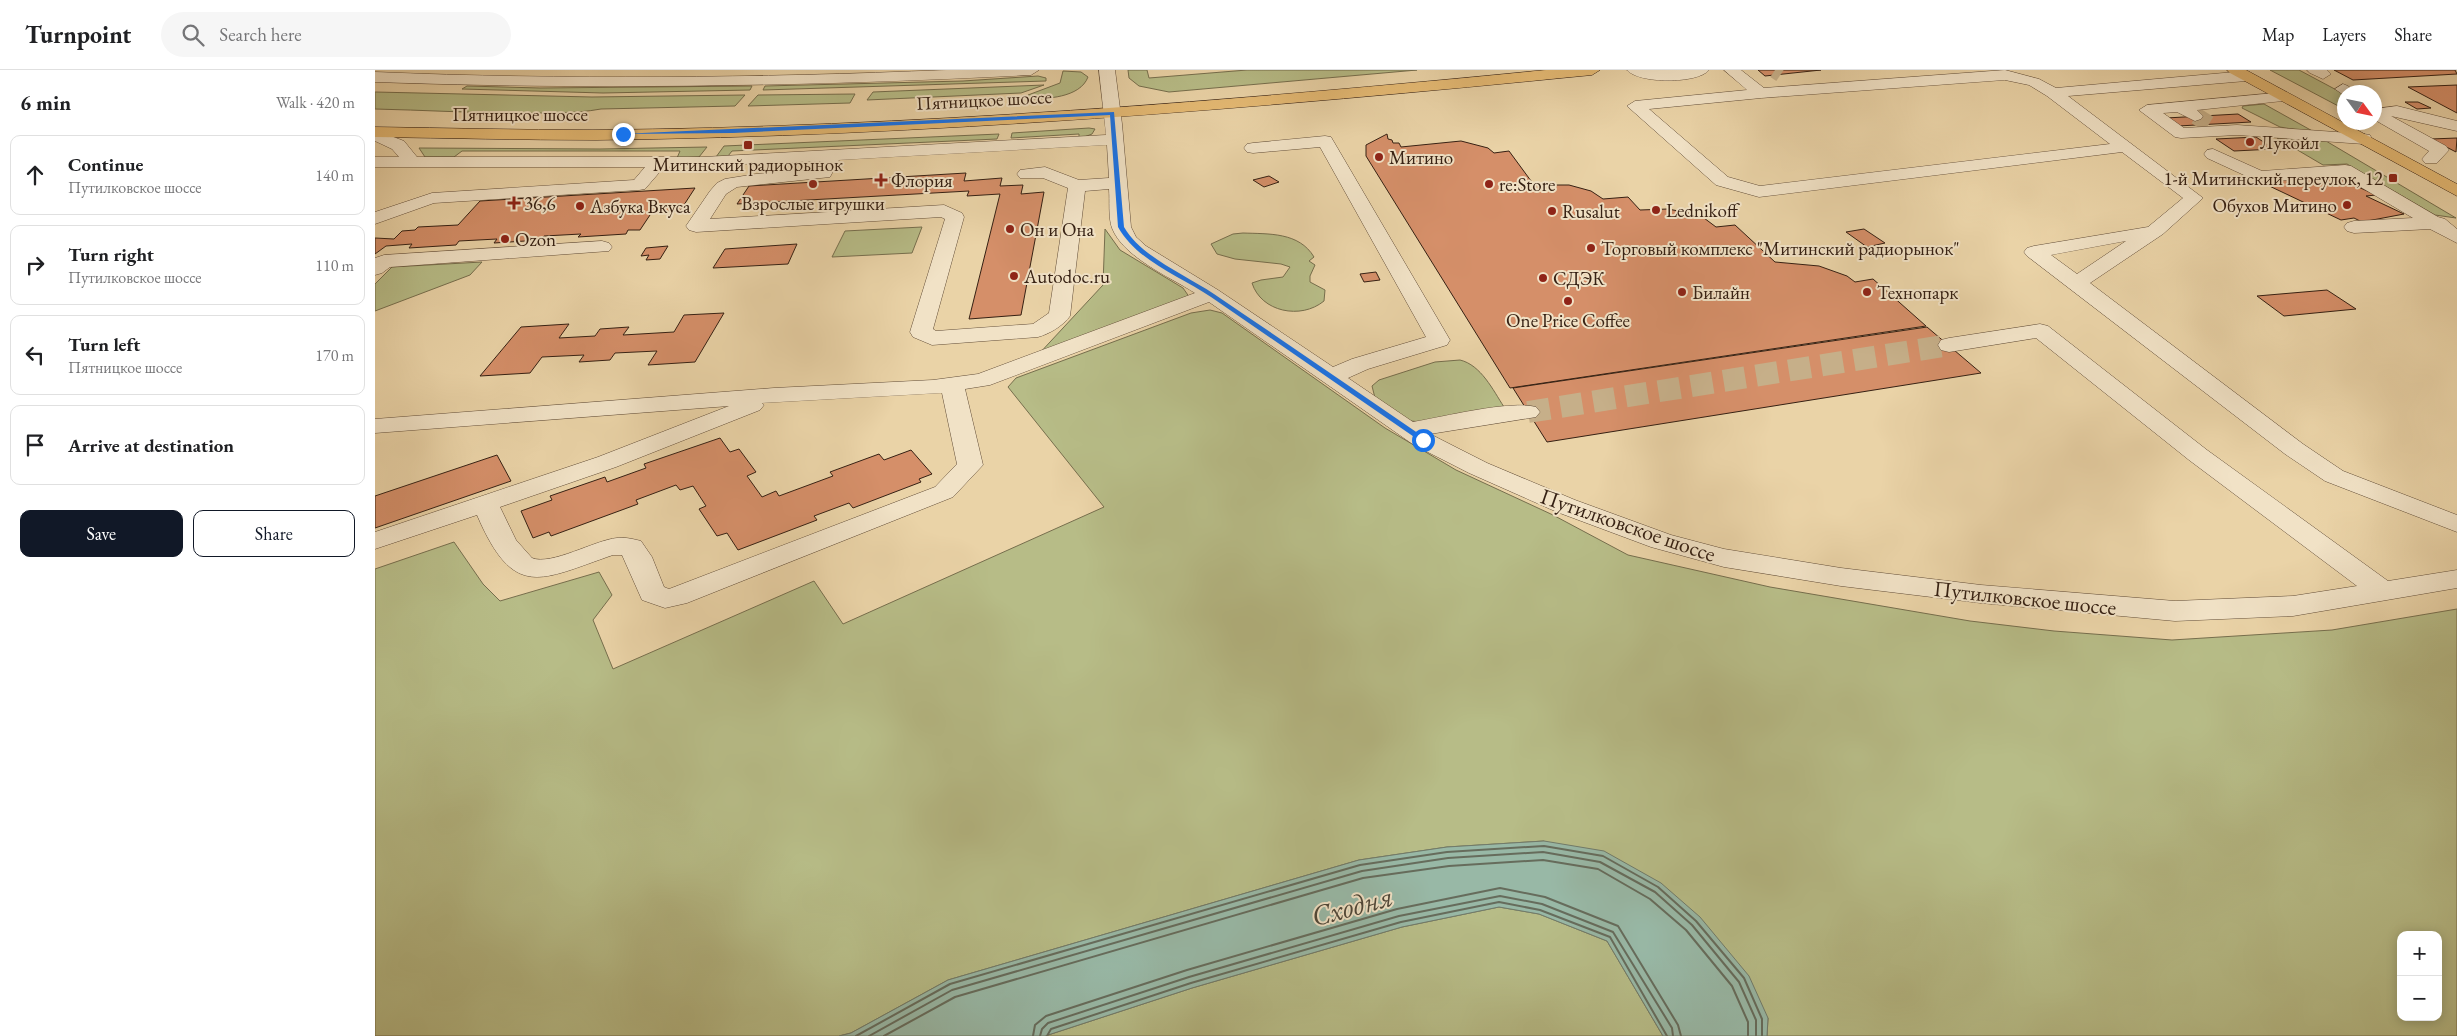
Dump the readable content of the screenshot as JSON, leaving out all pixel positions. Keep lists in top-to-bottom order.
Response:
{
  "streets": {
    "main road": ["Пятницкое шоссе"],
    "street": ["Путилковское шоссе"]
  },
  "crossings": [
    ["Пятницкое шоссе", "Путилковское шоссе"]
  ],
  "water": ["Сходня"],
  "places": {
    "other": [
      "Лукойл",
      "Митино",
      "Взрослые игрушки",
      "re:Store",
      "Обухов Митино",
      "Азбука Вкуса",
      "Lednikoff",
      "Rusalut",
      "Он и Она",
      "Ozon",
      "Торговый комплекс \"Митинский радиорынок\"",
      "Autodoc.ru",
      "СДЭК",
      "Билайн",
      "Технопарк",
      "One Price Coffee"
    ],
    "transit": ["Митинский радиорынок", "1-й Митинский переулок, 12"],
    "health": ["Флория", "36,6"]
  },
  "north": "bottom right",
  "page": {
    "header": "Turnpoint",
    "search": "Search here",
    "nav": ["Map", "Layers", "Share"],
    "heading": ["6 min", "Walk · 420 m"],
    "list": [
      ["Continue", "Путилковское шоссе", "140 m"],
      ["Turn right", "Путилковское шоссе", "110 m"],
      ["Turn left", "Пятницкое шоссе", "170 m"],
      "Arrive at destination"
    ],
    "buttons": ["Save", "Share"],
    "map_buttons": ["+", "−"]
  }
}
